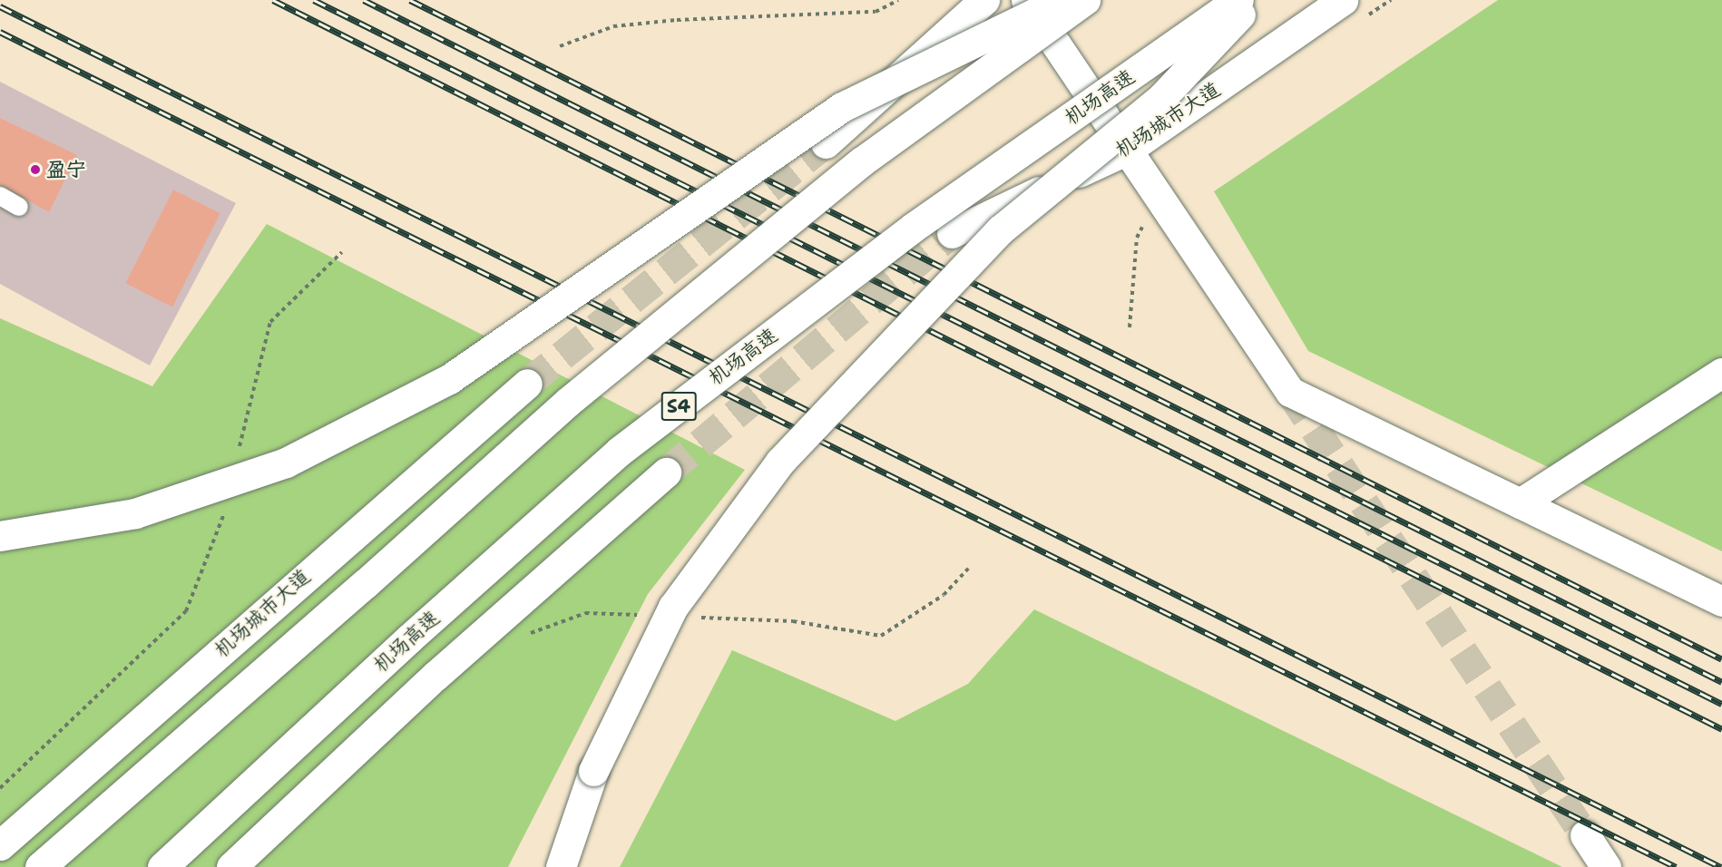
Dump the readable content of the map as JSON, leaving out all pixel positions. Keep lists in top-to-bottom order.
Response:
{
  "streets": {
    "main road": ["机场高速", "机场城市大道", "S4"]
  },
  "places": ["盈宁"]
}
